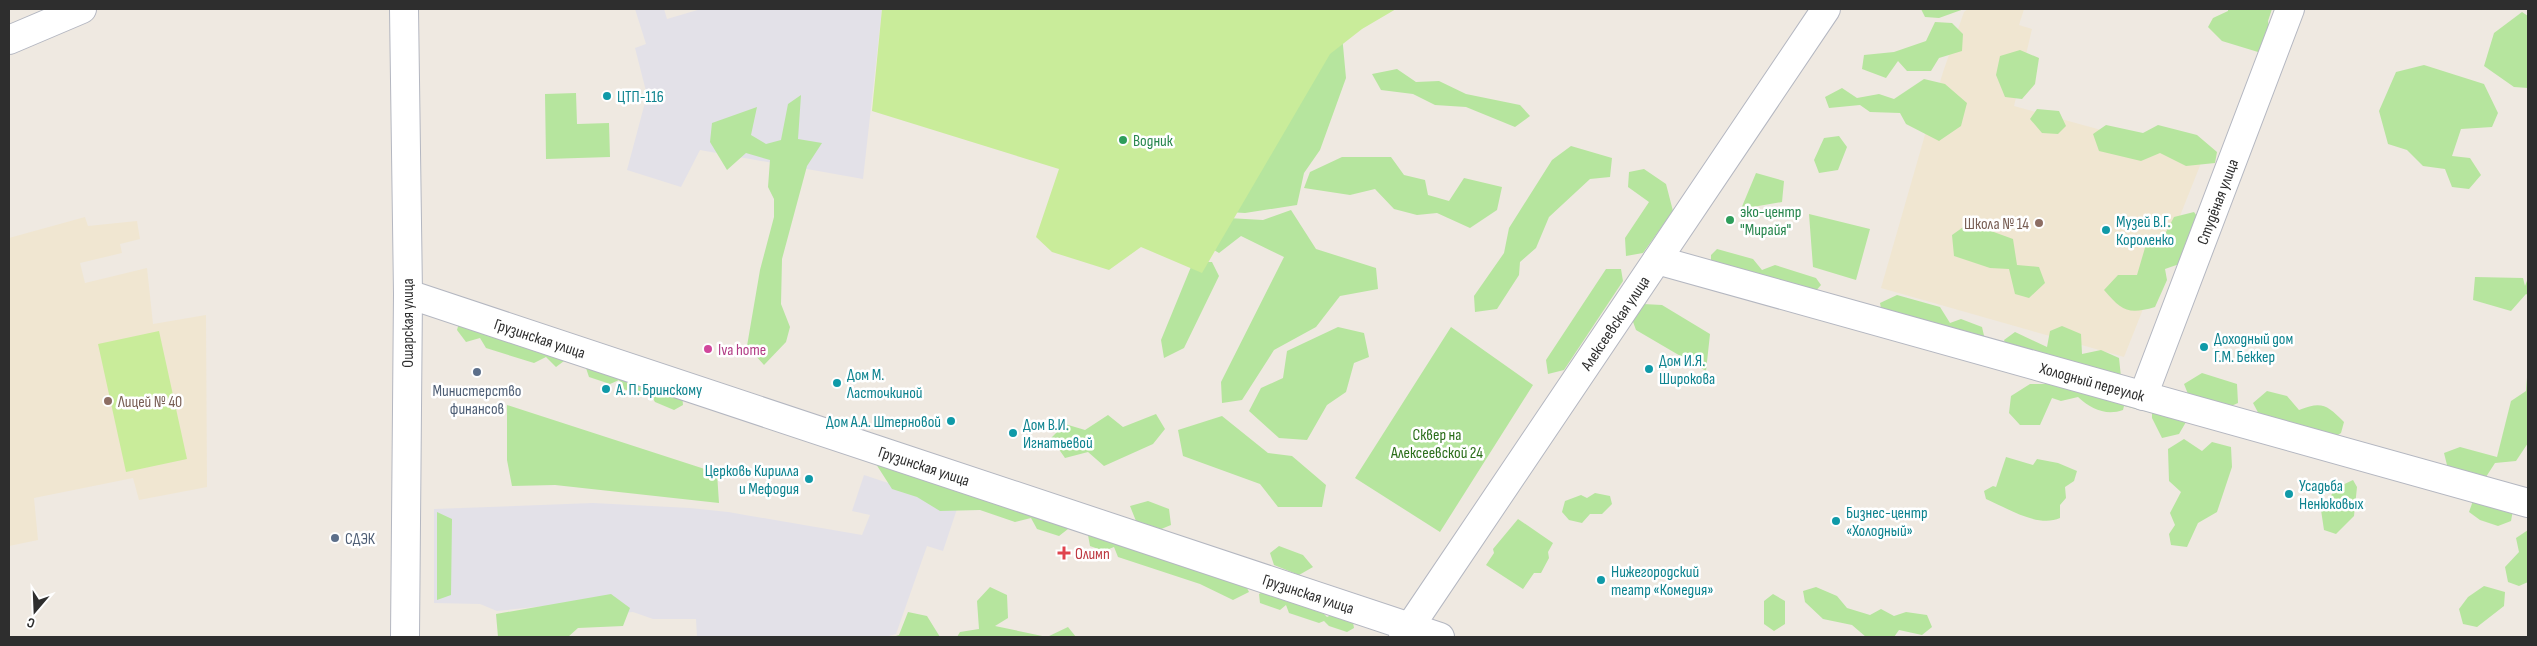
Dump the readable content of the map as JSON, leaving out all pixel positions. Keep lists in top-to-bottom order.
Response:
{
  "streets": {
    "street": [
      "Студёная улица",
      "Ошарская улица",
      "Алексеевская улица",
      "Грузинская улица",
      "Холодный переулок"
    ]
  },
  "crossings": [
    ["Студёная улица", "Холодный переулок"],
    ["Ошарская улица", "Грузинская улица"],
    ["Алексеевская улица", "Грузинская улица"],
    ["Алексеевская улица", "Холодный переулок"]
  ],
  "parks": ["Сквер на Алексеевской 24"],
  "places": {
    "other": [
      "ЦТП-116",
      "Водник",
      "эко-центр \"Мирайя\"",
      "Школа № 14",
      "Музей В.Г. Короленко",
      "Доходный дом Г.М. Беккер",
      "Iva home",
      "Дом И.Я. Широкова",
      "Министерство финансов",
      "Дом М. Ласточкиной",
      "А. П. Бринскому",
      "Лицей № 40",
      "Дом А.А. Штерновой",
      "Дом В.И. Игнатьевой",
      "Церковь Кирилла и Мефодия",
      "Усадьба Ненюковых",
      "Бизнес-центр «Холодный»",
      "СДЭК",
      "Нижегородский театр «Комедия»"
    ],
    "health": ["Олимп"]
  },
  "north": "bottom"
}
